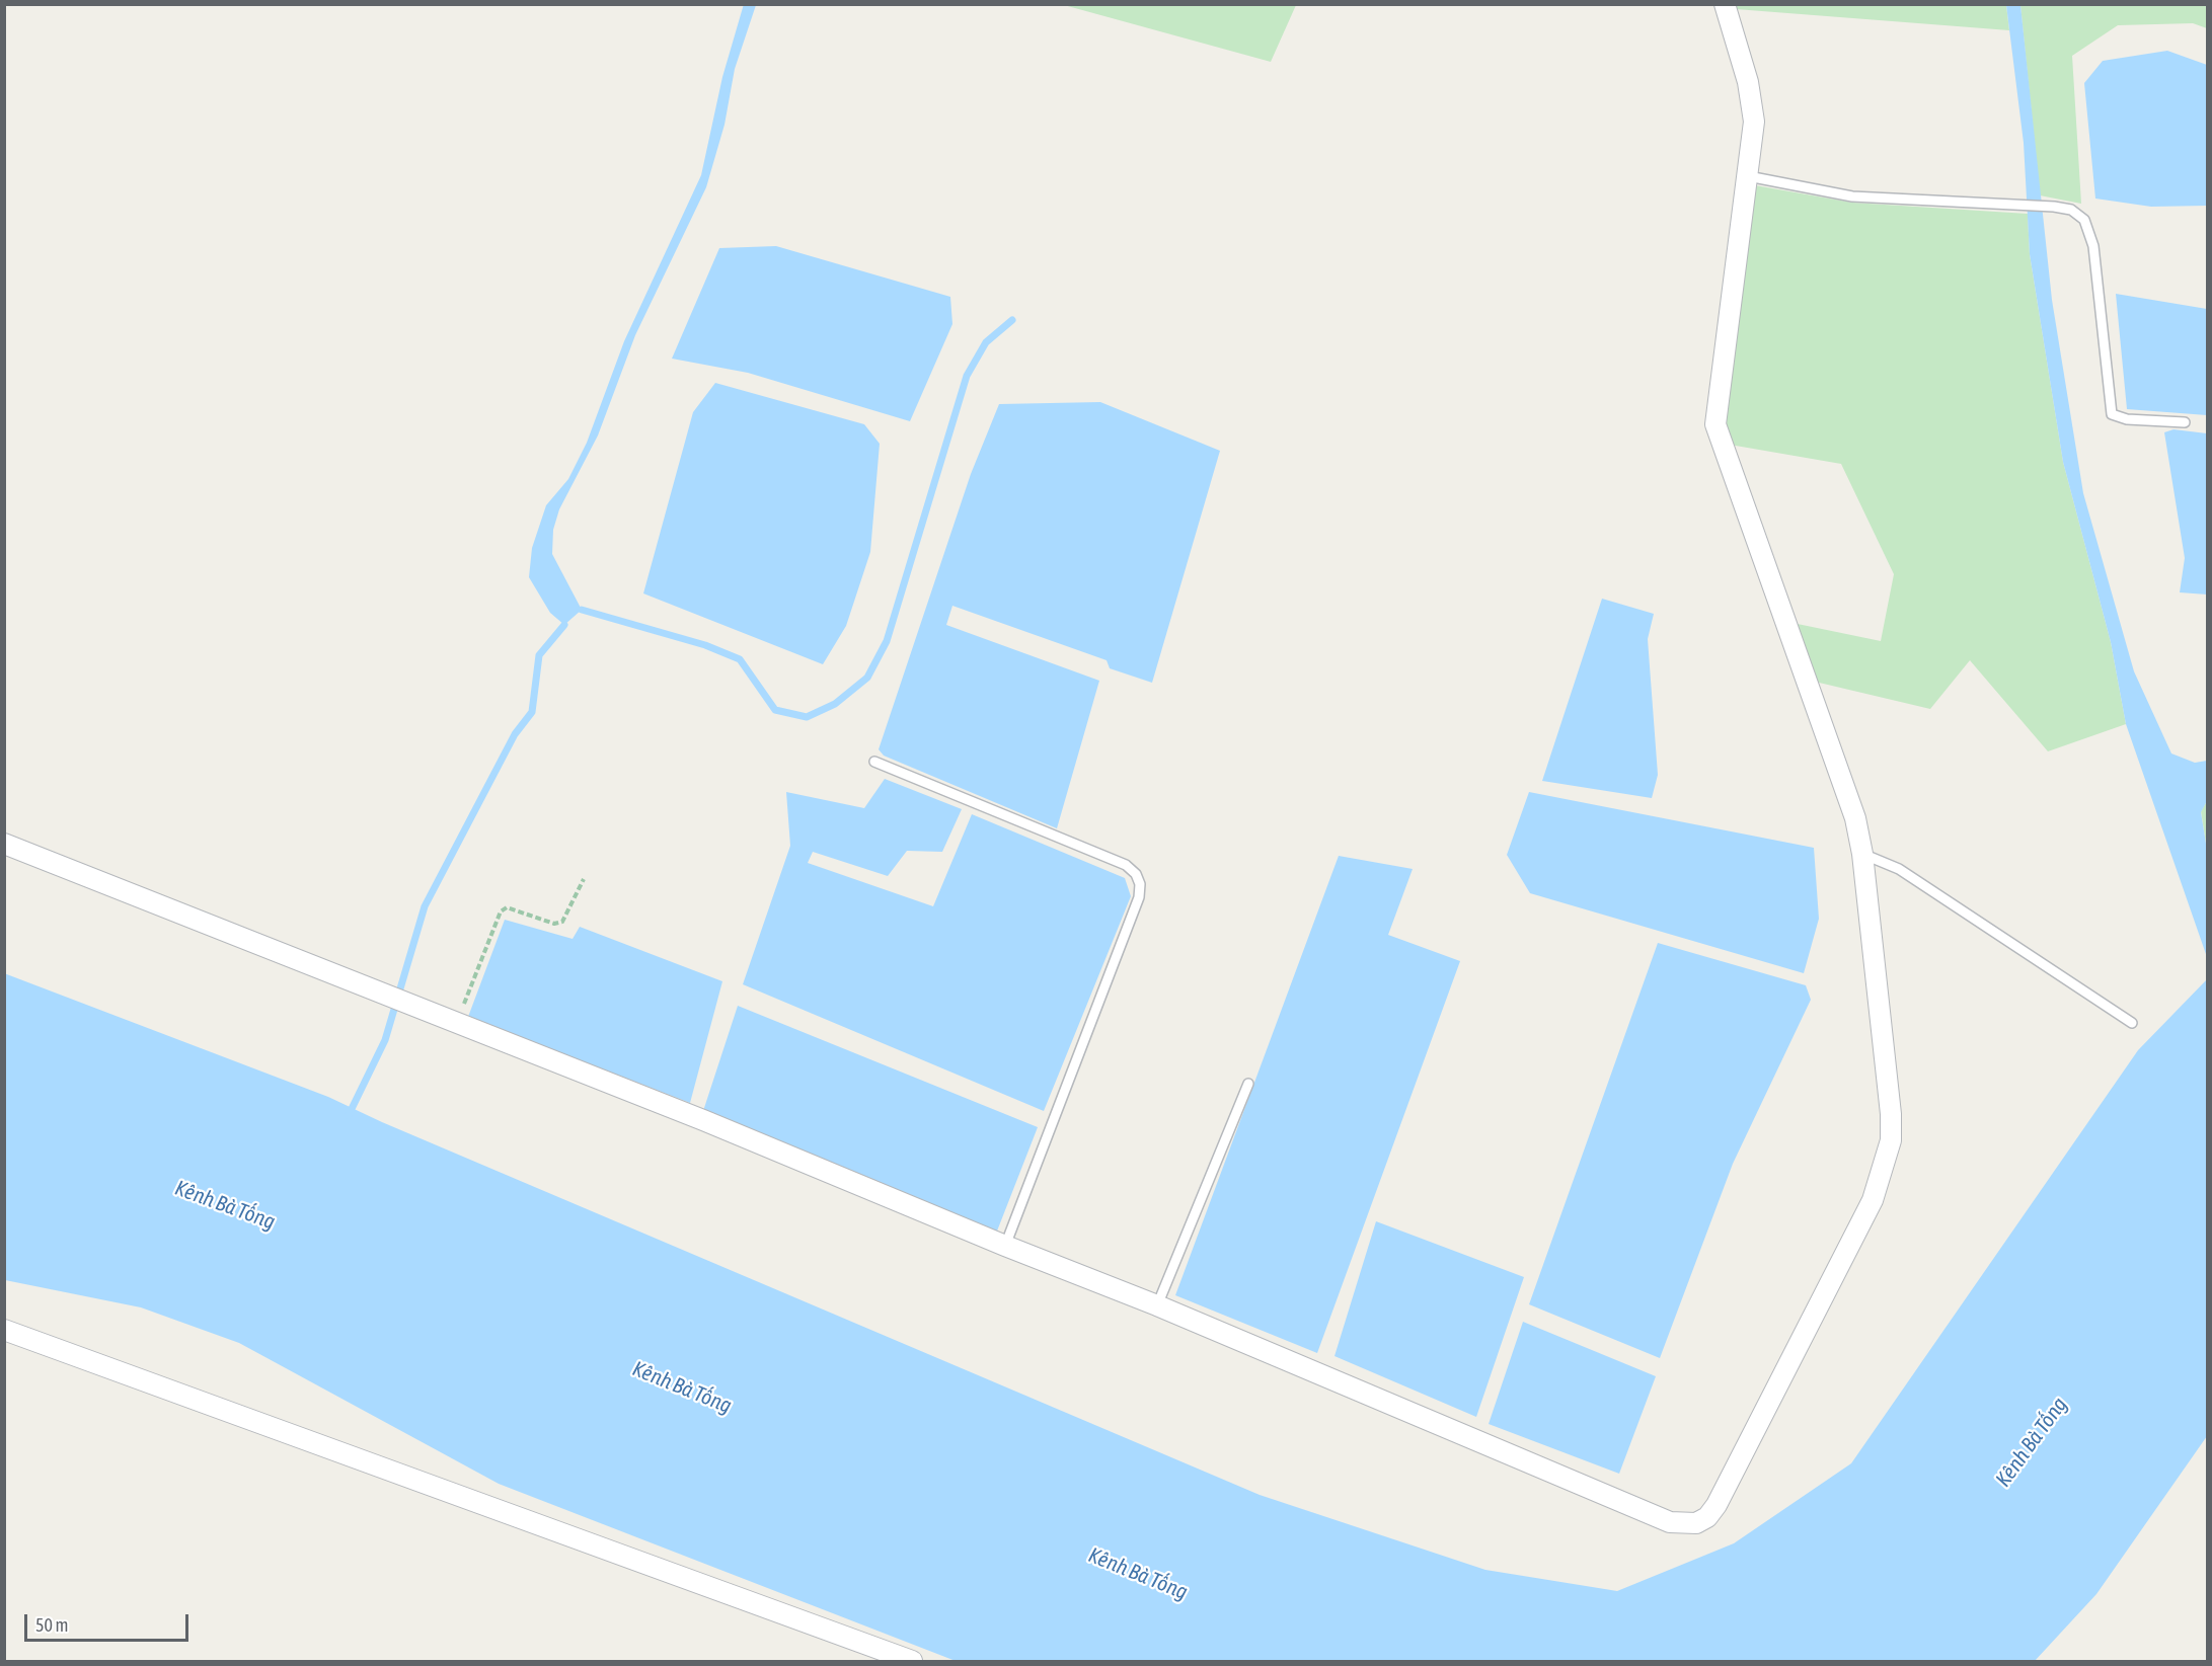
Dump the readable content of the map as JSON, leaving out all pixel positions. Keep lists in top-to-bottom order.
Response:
{
  "water": ["Kênh Bà Tống"],
  "scale_bar": "50 m"
}
